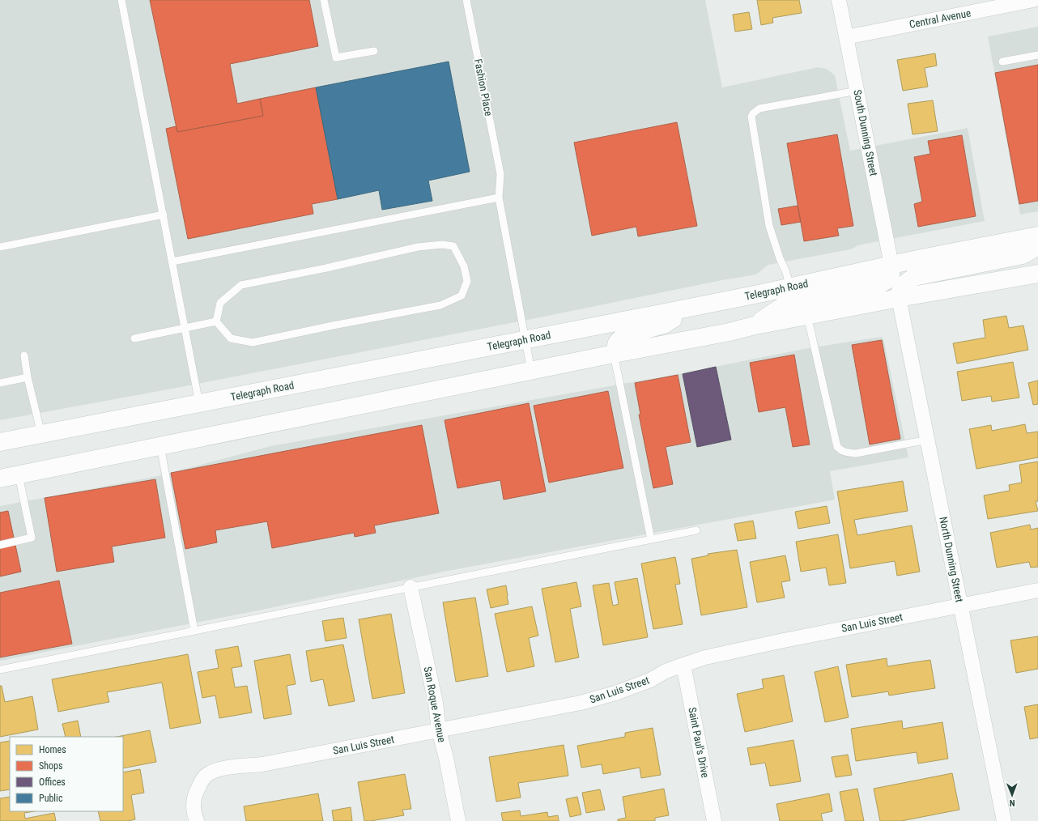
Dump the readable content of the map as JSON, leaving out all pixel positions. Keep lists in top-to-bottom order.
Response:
{
  "streets": {
    "main road": ["Telegraph Road"],
    "street": [
      "Central Avenue",
      "South Dunning Street",
      "North Dunning Street",
      "San Luis Street",
      "San Roque Avenue",
      "Saint Paul's Drive"
    ],
    "lane": ["Fashion Place"]
  },
  "crossings": [
    ["Central Avenue", "South Dunning Street"],
    ["South Dunning Street", "Telegraph Road"],
    ["North Dunning Street", "San Luis Street"],
    ["San Luis Street", "San Roque Avenue"],
    ["San Luis Street", "Saint Paul's Drive"]
  ],
  "legend": [
    "Homes",
    "Shops",
    "Offices",
    "Public"
  ],
  "north": "bottom"
}
